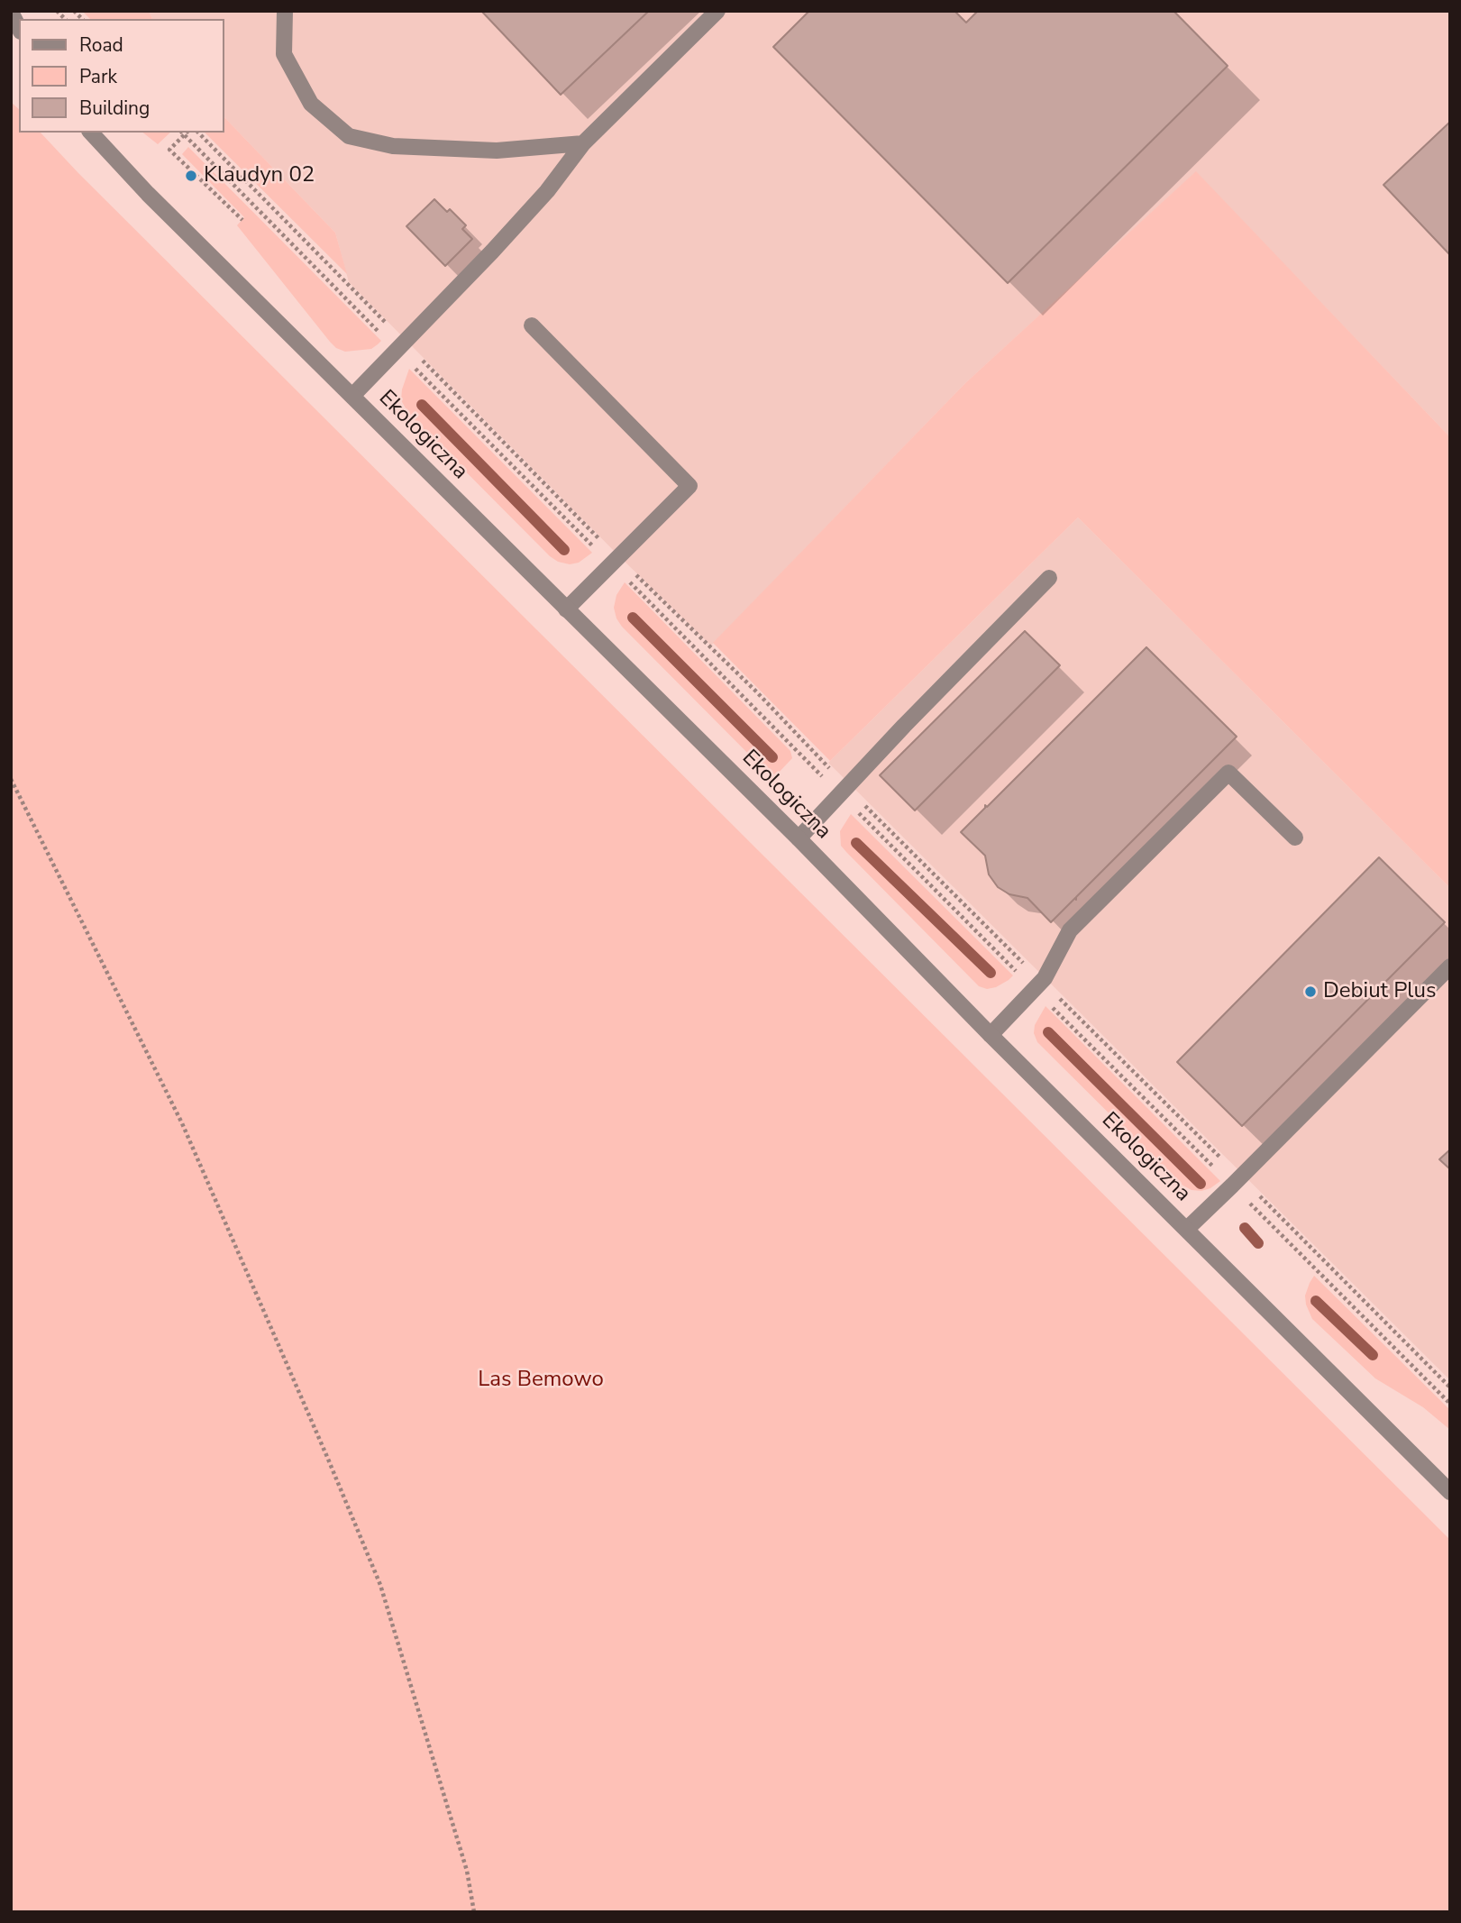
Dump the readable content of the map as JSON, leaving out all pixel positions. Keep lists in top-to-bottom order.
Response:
{
  "streets": {
    "street": ["Ekologiczna"]
  },
  "parks": ["Las Bemowo"],
  "places": ["Klaudyn 02", "Debiut Plus"],
  "legend": ["Road", "Park", "Building"]
}
